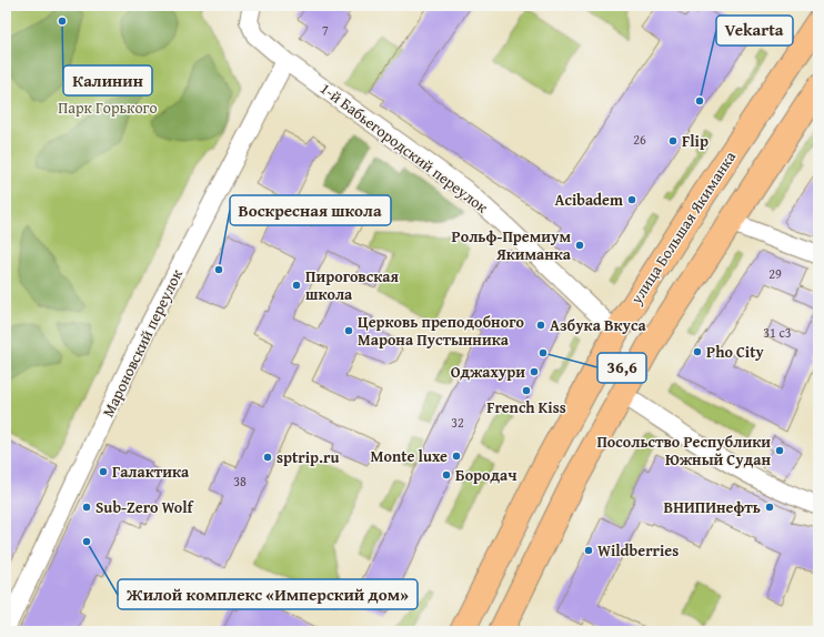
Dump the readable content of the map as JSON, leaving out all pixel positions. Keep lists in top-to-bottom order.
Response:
{
  "streets": {
    "main road": ["улица Большая Якиманка"],
    "street": ["1-й Бабьегородский переулок", "Мароновский переулок"]
  },
  "crossings": [
    ["1-й Бабьегородский переулок", "улица Большая Якиманка"],
    ["1-й Бабьегородский переулок", "Мароновский переулок"]
  ],
  "parks": ["Парк Горького"],
  "places": [
    "Калинин",
    "Vekarta",
    "Flip",
    "Acibadem",
    "Рольф-Премиум Якиманка",
    "Воскресная школа",
    "Пироговская школа",
    "Азбука Вкуса",
    "Церковь преподобного Марона Пустынника",
    "Pho City",
    "36,6",
    "Оджахури",
    "French Kiss",
    "Посольство Республики Южный Судан",
    "Monte luxe",
    "sptrip.ru",
    "Галактика",
    "Бородач",
    "Sub-Zero Wolf",
    "ВНИПИнефть",
    "Жилой комплекс «Имперский дом»",
    "Wildberries"
  ],
  "house_numbers": [
    "7",
    "26",
    "29",
    "31 с3",
    "32",
    "38"
  ]
}
